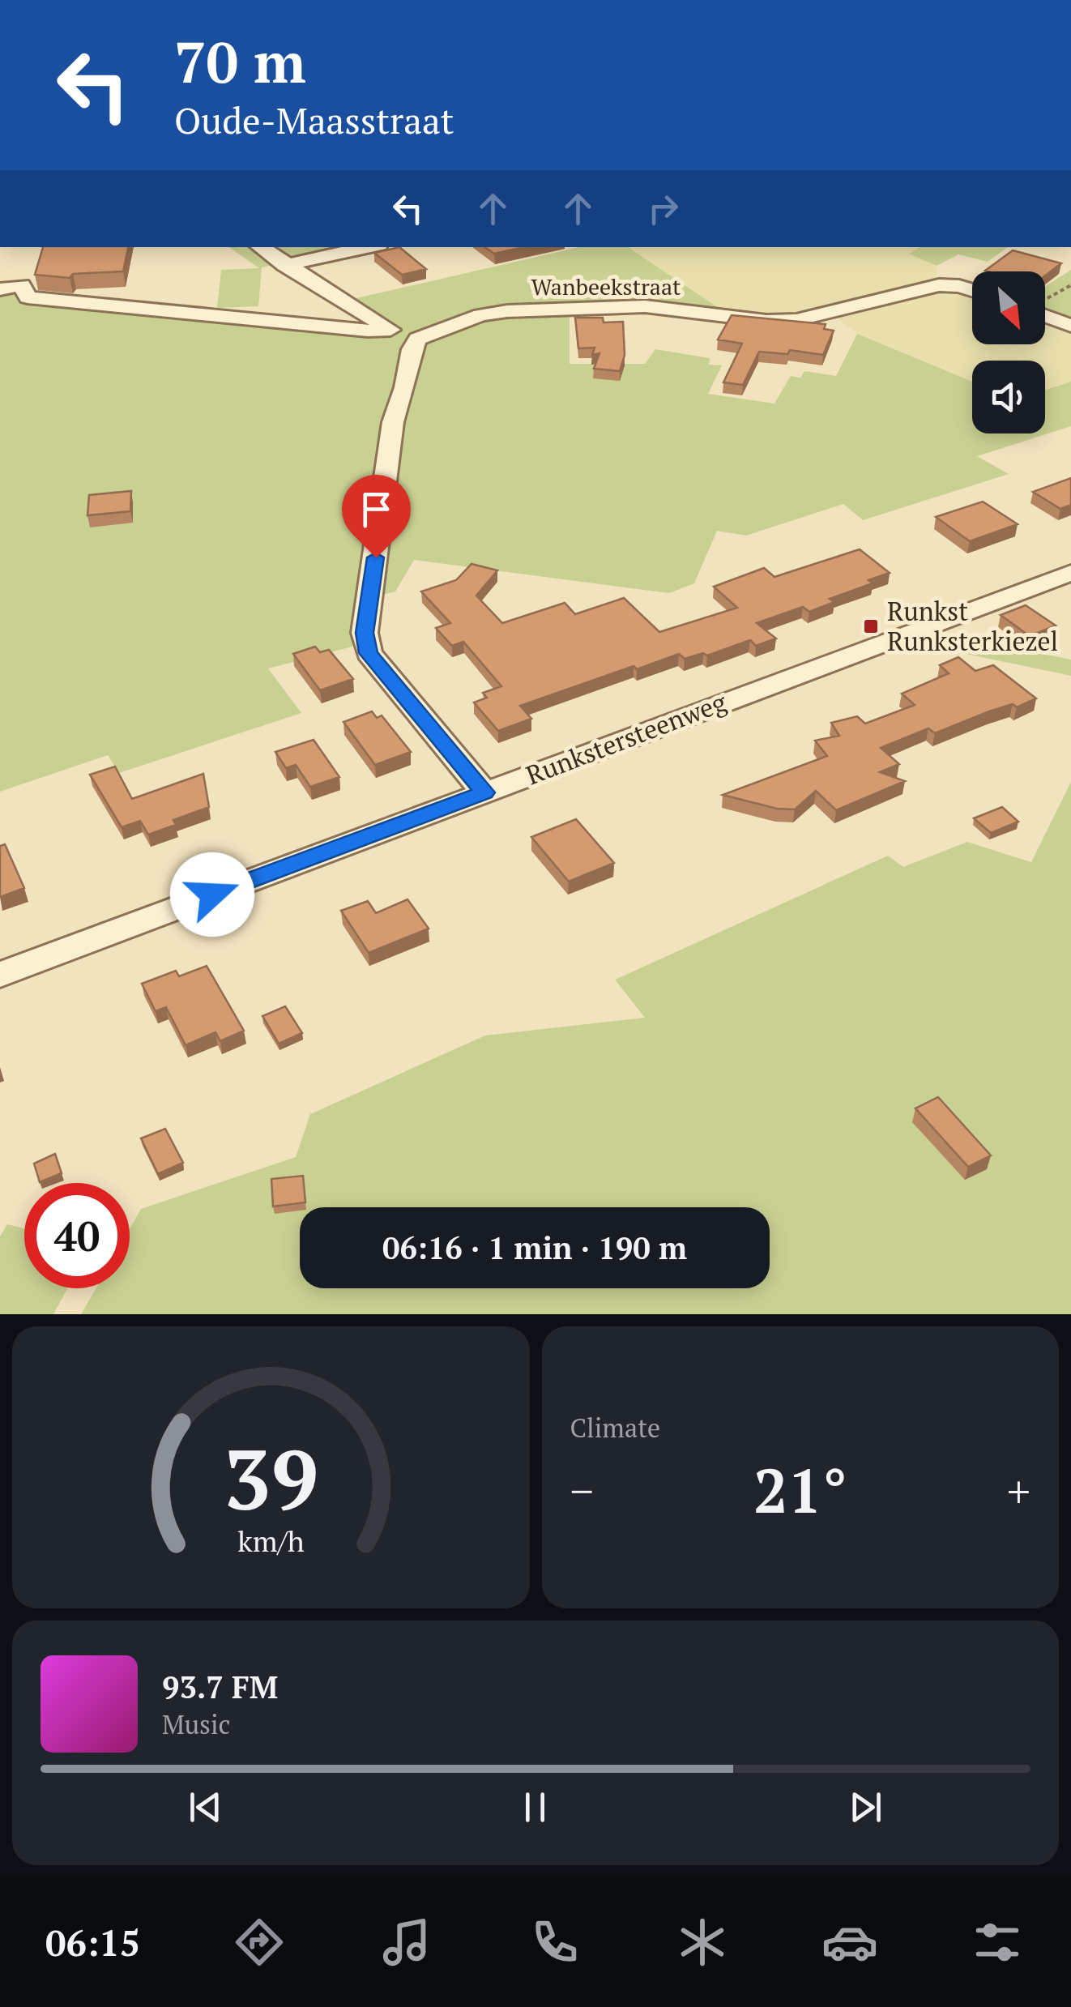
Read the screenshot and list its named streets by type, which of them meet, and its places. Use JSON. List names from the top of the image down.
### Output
{
  "streets": {
    "street": ["Wanbeekstraat", "Runkstersteenweg"]
  },
  "places": {
    "transit": ["Runkst Runksterkiezel"]
  },
  "north": "bottom right",
  "page": {
    "turn": ["70 m", "Oude-Maasstraat"],
    "limit": "40",
    "trip": "06:16 · 1 min · 190 m",
    "tile": "Climate",
    "heat": ["−", "21°", "+"],
    "song": ["93.7 FM", "Music"],
    "tabs": "06:15",
    "gauge": ["39", "km/h"]
  }
}
